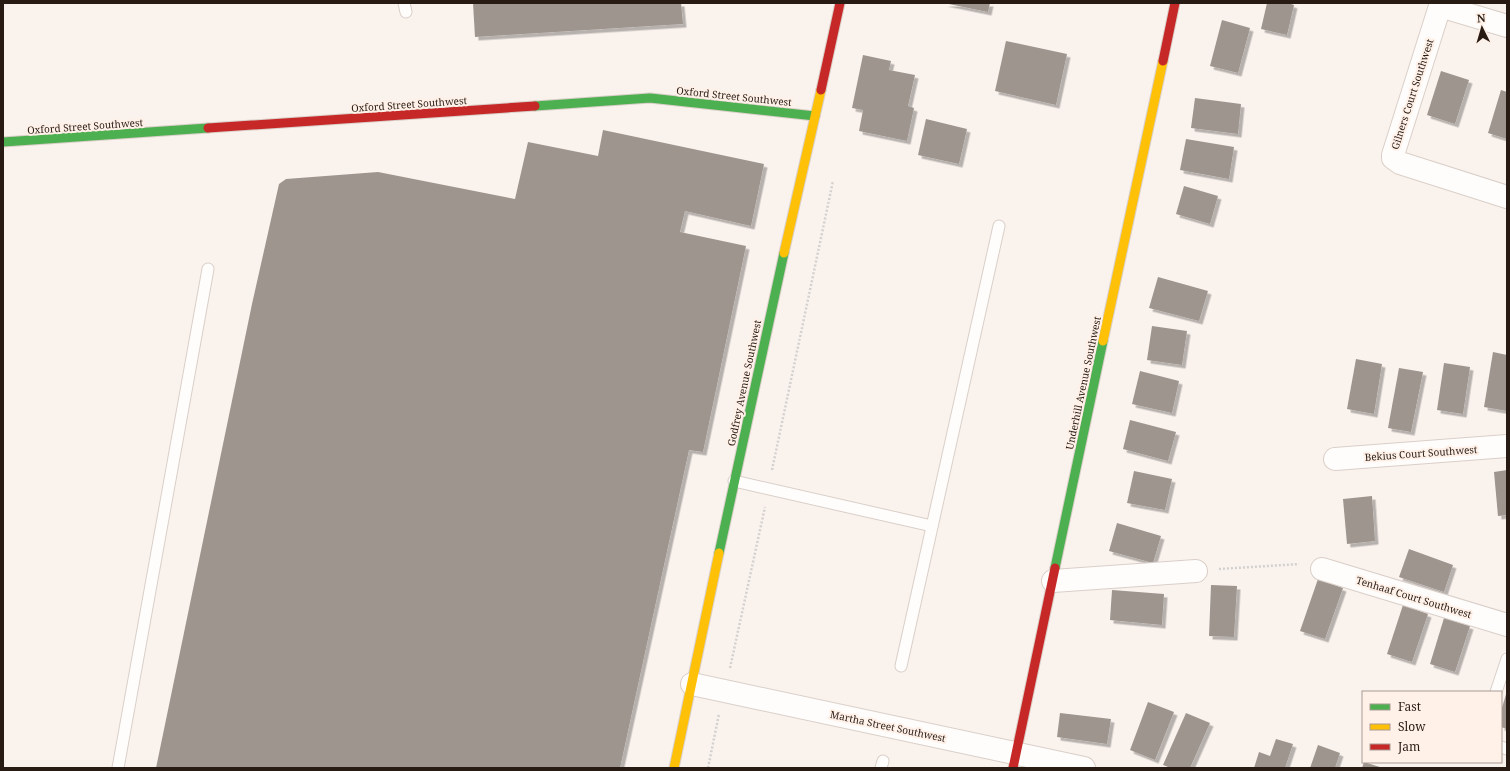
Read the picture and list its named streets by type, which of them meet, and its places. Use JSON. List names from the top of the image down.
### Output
{
  "streets": {
    "street": [
      "Gilners Court Southwest",
      "Oxford Street Southwest",
      "Godfrey Avenue Southwest",
      "Underhill Avenue Southwest",
      "Bekius Court Southwest",
      "Tenhaaf Court Southwest",
      "Martha Street Southwest"
    ]
  },
  "crossings": [
    ["Oxford Street Southwest", "Godfrey Avenue Southwest"],
    ["Godfrey Avenue Southwest", "Martha Street Southwest"],
    ["Underhill Avenue Southwest", "Martha Street Southwest"]
  ],
  "legend": ["Fast", "Slow", "Jam"],
  "north": "top"
}
